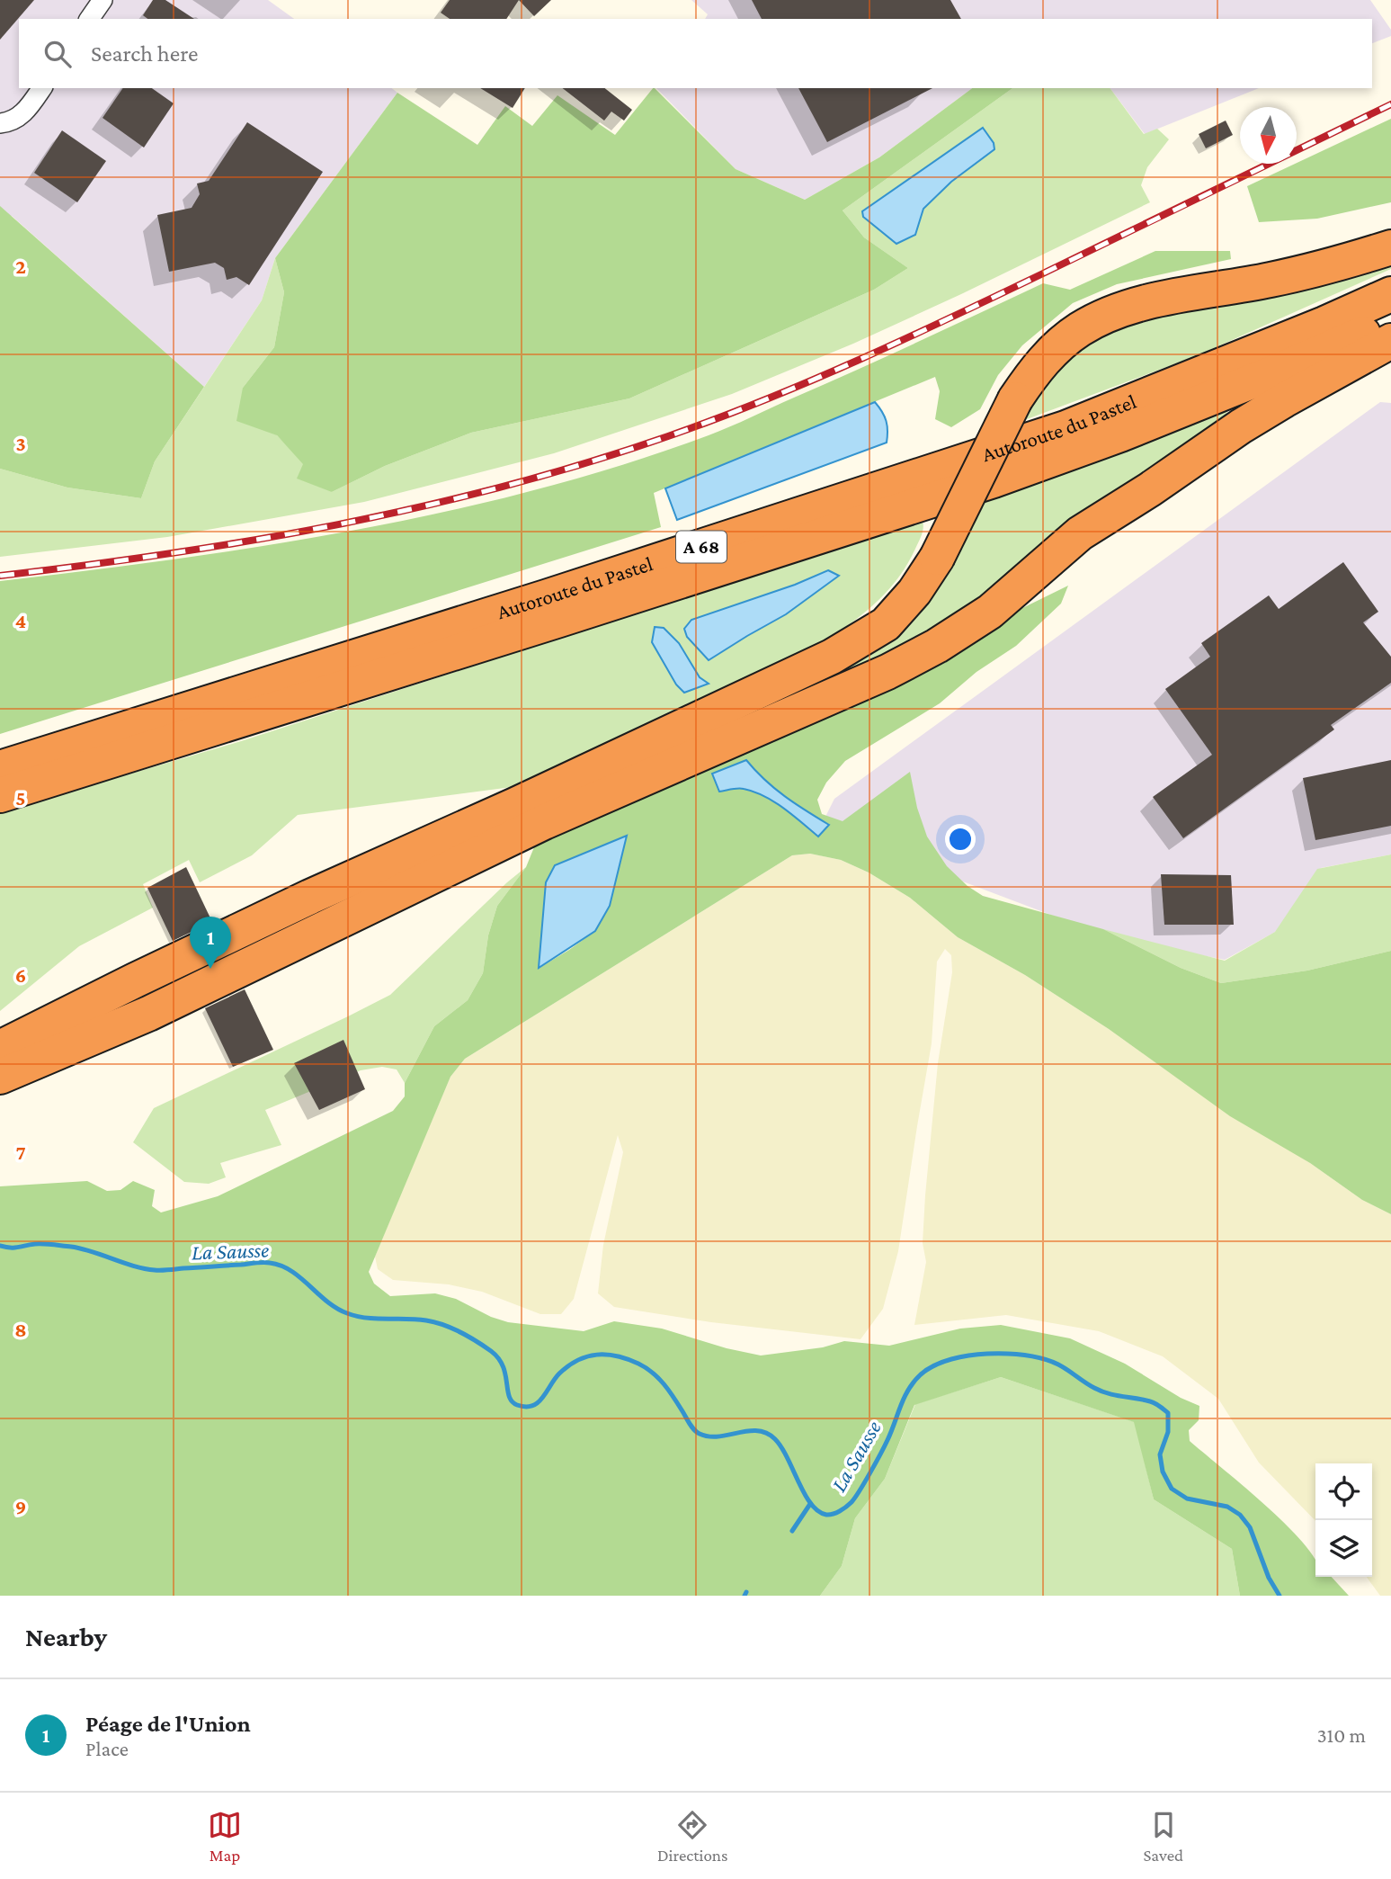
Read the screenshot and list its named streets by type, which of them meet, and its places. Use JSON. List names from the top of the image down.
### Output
{
  "streets": {
    "highway": ["Autoroute du Pastel", "A 68"]
  },
  "water": ["La Sausse"],
  "north": "bottom",
  "page": {
    "search": "Search here",
    "pins": "1",
    "heading": "Nearby",
    "list": [
      {
        "mark": "1",
        "name": "Péage de l'Union",
        "note": "Place",
        "value": "310 m"
      }
    ],
    "nav": ["Map", "Directions", "Saved"]
  },
  "grid": {
    "rows": [
      "2",
      "3",
      "4",
      "5",
      "6",
      "7",
      "8",
      "9"
    ]
  }
}
